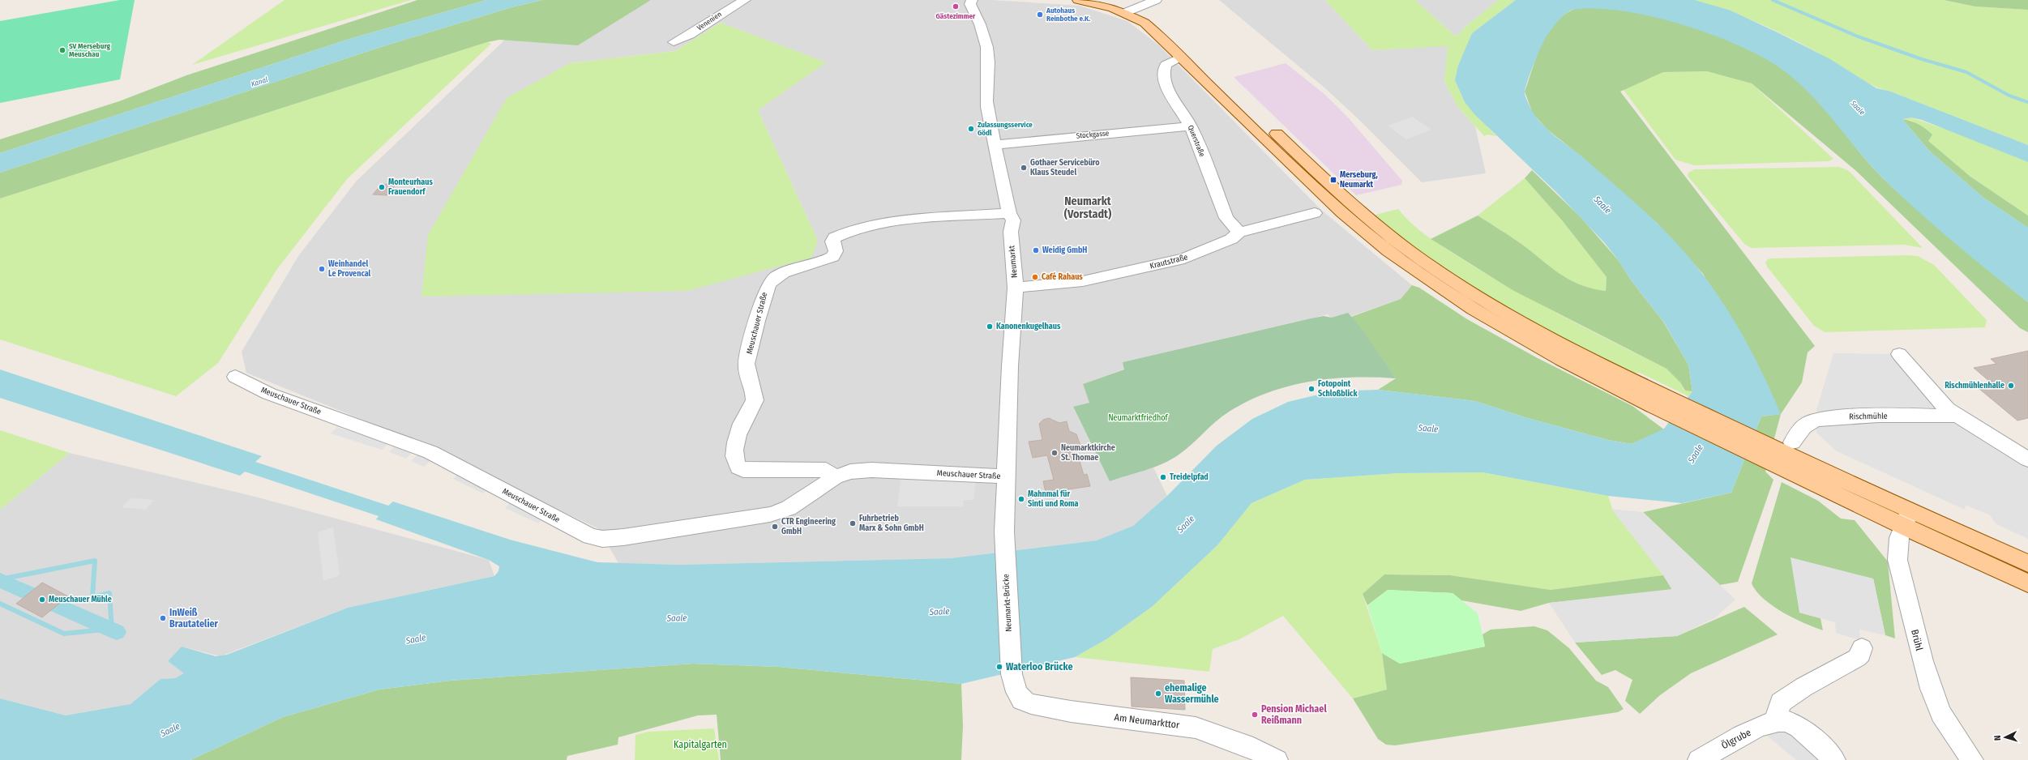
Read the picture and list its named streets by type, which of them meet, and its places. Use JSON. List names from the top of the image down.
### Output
{
  "streets": {
    "street": [
      "Venenien",
      "Stockgasse",
      "Querstraße",
      "Neumarkt",
      "Krautstraße",
      "Meuschauer Straße",
      "Rischmühle",
      "Neumarkt-Brücke",
      "Brühl",
      "Am Neumarkttor",
      "Ölgrube"
    ]
  },
  "crossings": [
    ["Stockgasse", "Querstraße"],
    ["Stockgasse", "Neumarkt"],
    ["Querstraße", "Krautstraße"],
    ["Neumarkt", "Krautstraße"],
    ["Neumarkt", "Meuschauer Straße"],
    ["Neumarkt", "Neumarkt-Brücke"],
    ["Neumarkt-Brücke", "Am Neumarkttor"]
  ],
  "districts": ["Neumarkt (Vorstadt)"],
  "water": ["Kanal", "Saale"],
  "parks": ["Neumarktfriedhof", "Kapitalgarten"],
  "places": {
    "other": [
      "Gästezimmer",
      "Autohaus Reinbothe e.K.",
      "SV Merseburg Meuschau",
      "Zulassungsservice Gödl",
      "Gothaer Servicebüro Klaus Steudel",
      "Monteurhaus Frauendorf",
      "Weidig GmbH",
      "Weinhandel Le Provencal",
      "Café Rahaus",
      "Kanonenkugelhaus",
      "Rischmühlenhalle",
      "Fotopoint Schloßblick",
      "Neumarktkirche St. Thomae",
      "Treidelpfad",
      "Mahnmal für Sinti und Roma",
      "Fuhrbetrieb Marx & Sohn GmbH",
      "CTR Engineering GmbH",
      "Meuschauer Mühle",
      "InWeiß Brautatelier",
      "Waterloo Brücke",
      "ehemalige Wassermühle",
      "Pension Michael Reißmann"
    ],
    "transit": ["Merseburg, Neumarkt"]
  },
  "north": "left"
}
